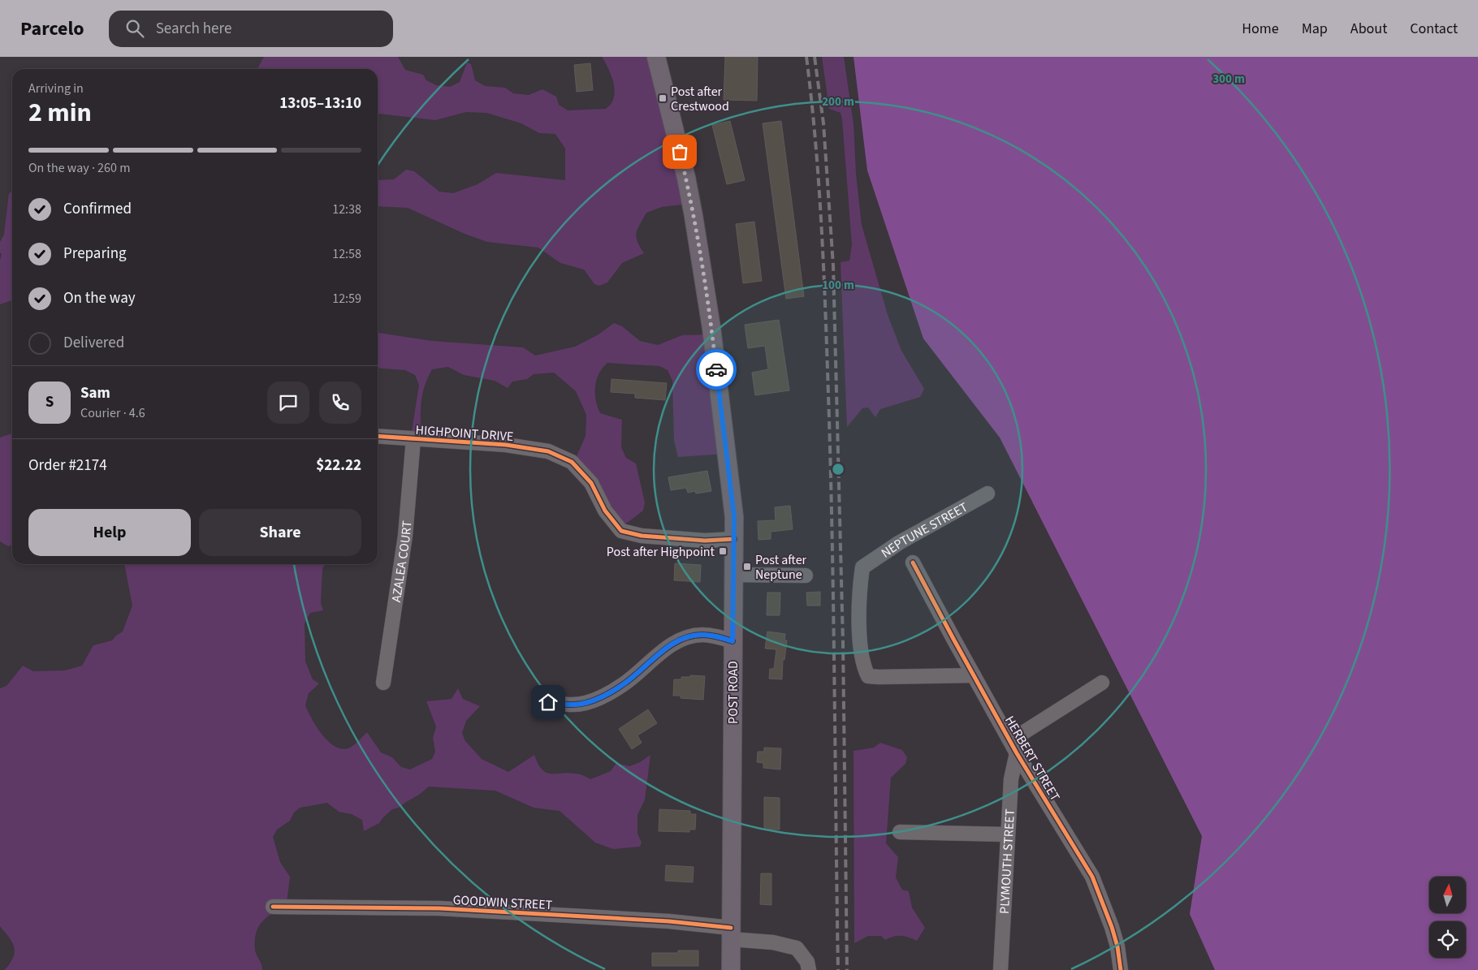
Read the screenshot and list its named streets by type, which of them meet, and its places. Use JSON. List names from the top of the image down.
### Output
{
  "streets": {
    "main road": ["POST ROAD"],
    "street": [
      "HIGHPOINT DRIVE",
      "NEPTUNE STREET",
      "AZALEA COURT",
      "HERBERT STREET",
      "PLYMOUTH STREET",
      "GOODWIN STREET"
    ]
  },
  "crossings": [
    ["HIGHPOINT DRIVE", "AZALEA COURT"],
    ["HIGHPOINT DRIVE", "POST ROAD"],
    ["NEPTUNE STREET", "HERBERT STREET"],
    ["POST ROAD", "GOODWIN STREET"],
    ["HERBERT STREET", "PLYMOUTH STREET"]
  ],
  "places": {
    "transit": ["Post after Crestwood", "Post after Highpoint", "Post after Neptune"]
  },
  "north": "top",
  "page": {
    "header": "Parcelo",
    "search": "Search here",
    "nav": [
      "Home",
      "Map",
      "About",
      "Contact"
    ],
    "heading": ["2 min", "Arriving in", "13:05–13:10"],
    "panel": [
      "Sam",
      "Courier · 4.6",
      "Order #2174",
      "$22.22"
    ],
    "bar": "On the way · 260 m",
    "list": [
      ["Confirmed", "12:38"],
      ["Preparing", "12:58"],
      ["On the way", "12:59"],
      "Delivered"
    ],
    "round": "S",
    "buttons": ["Help", "Share"]
  },
  "rings": ["300 m", "200 m", "100 m"]
}
